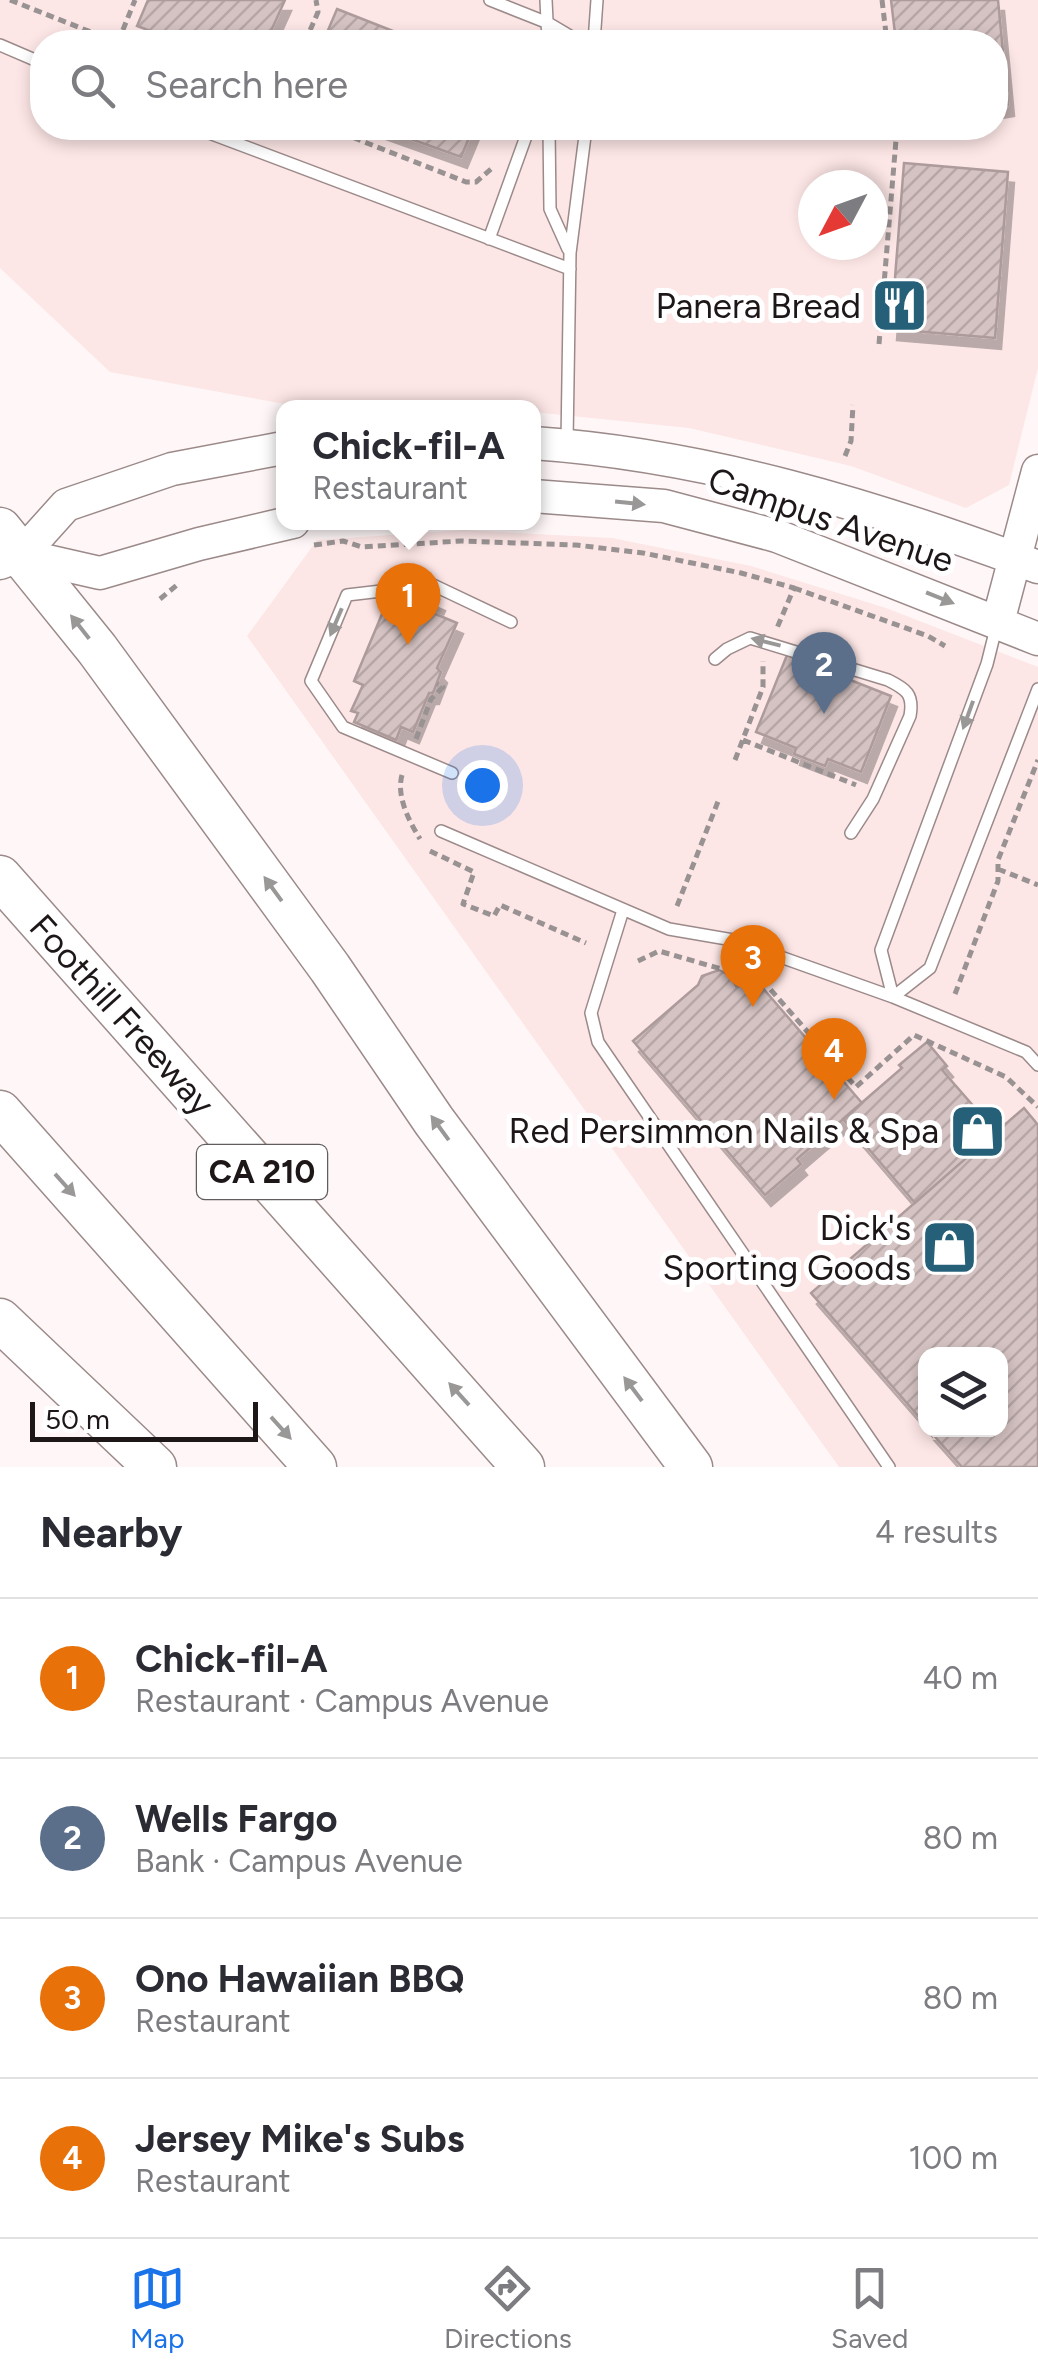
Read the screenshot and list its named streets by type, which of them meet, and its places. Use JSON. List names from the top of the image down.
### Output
{
  "streets": {
    "highway": ["Foothill Freeway", "CA 210"],
    "main road": ["Campus Avenue"]
  },
  "places": {
    "restaurant": ["Panera Bread"],
    "shop": ["Red Persimmon Nails & Spa", "Dick's Sporting Goods"]
  },
  "scale_bar": "50 m",
  "north": "bottom left",
  "page": {
    "search": "Search here",
    "popup": ["Chick-fil-A", "Restaurant"],
    "pins": [
      "1",
      "2",
      "3",
      "4"
    ],
    "scale": "50 m",
    "heading": ["Nearby", "4 results"],
    "list": [
      {
        "mark": "1",
        "name": "Chick-fil-A",
        "note": "Restaurant · Campus Avenue",
        "value": "40 m"
      },
      {
        "mark": "2",
        "name": "Wells Fargo",
        "note": "Bank · Campus Avenue",
        "value": "80 m"
      },
      {
        "mark": "3",
        "name": "Ono Hawaiian BBQ",
        "note": "Restaurant",
        "value": "80 m"
      },
      {
        "mark": "4",
        "name": "Jersey Mike's Subs",
        "note": "Restaurant",
        "value": "100 m"
      }
    ],
    "nav": ["Map", "Directions", "Saved"]
  }
}
